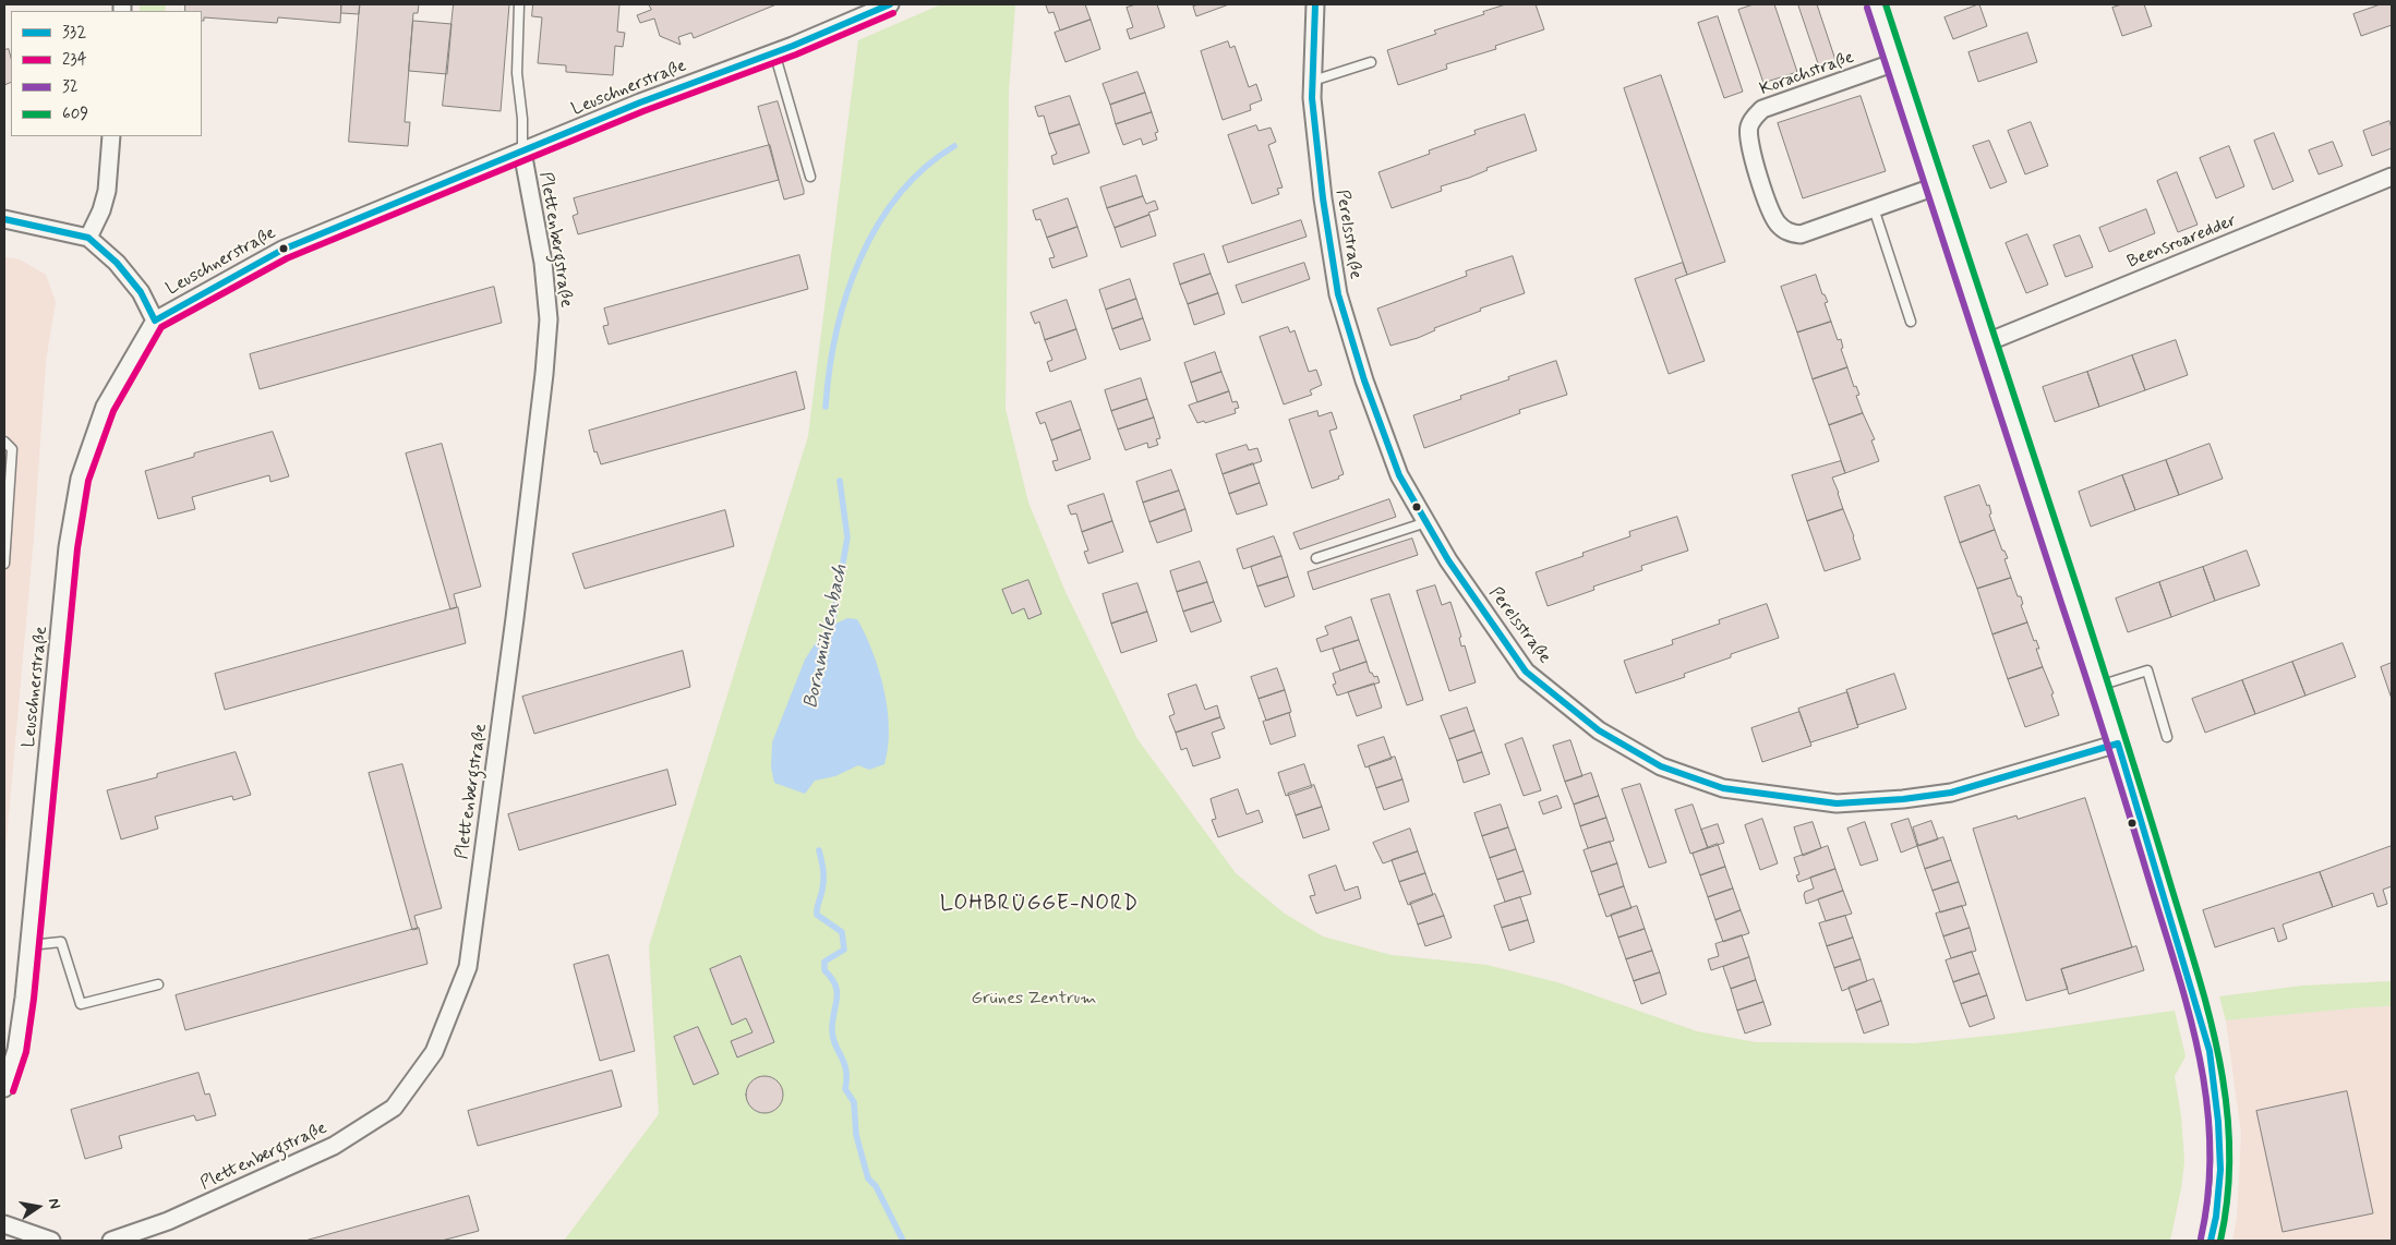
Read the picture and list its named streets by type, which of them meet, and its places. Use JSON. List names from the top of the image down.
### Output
{
  "streets": {
    "street": [
      "Korachstraße",
      "Leuschnerstraße",
      "Perelsstraße",
      "Plettenbergstraße",
      "Beensroaredder"
    ]
  },
  "crossings": [
    ["Leuschnerstraße", "Plettenbergstraße"]
  ],
  "districts": ["LOHBRÜGGE-NORD"],
  "water": ["Bornmühlenbach"],
  "parks": ["Grünes Zentrum"],
  "lines": [
    "transit line 332",
    "transit line 609",
    "transit line 32",
    "transit line 234"
  ],
  "legend": [
    "332",
    "234",
    "32",
    "609"
  ],
  "north": "right"
}
